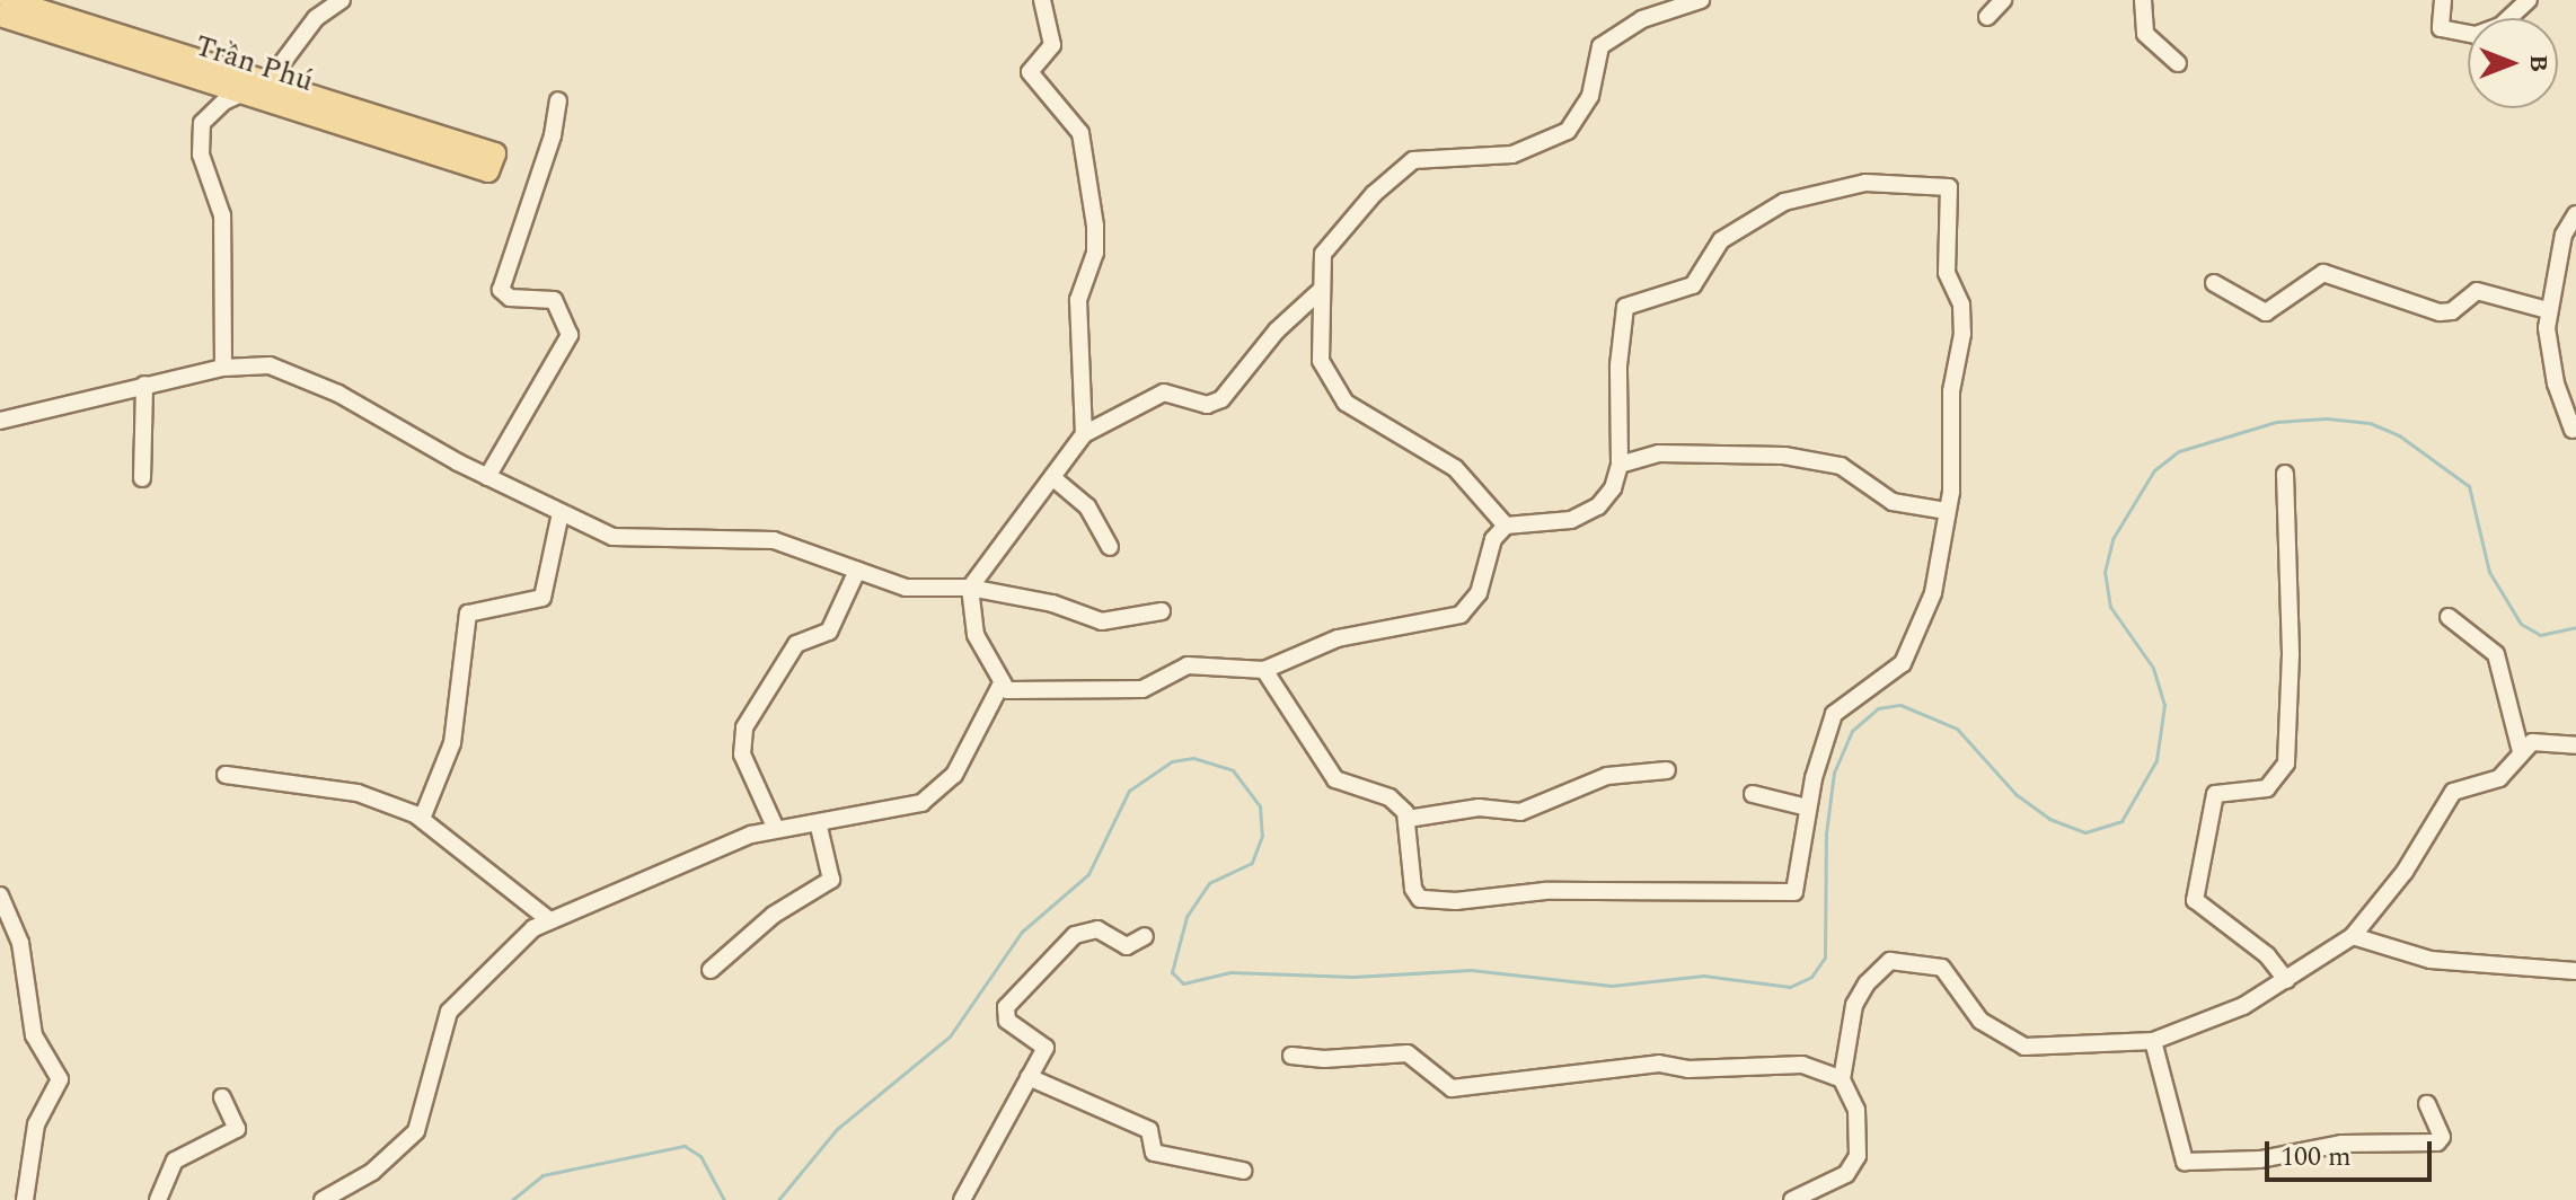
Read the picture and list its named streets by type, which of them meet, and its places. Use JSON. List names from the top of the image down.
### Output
{
  "streets": {
    "main road": ["Trần Phú"]
  },
  "scale_bar": "100 m",
  "north": "right"
}
